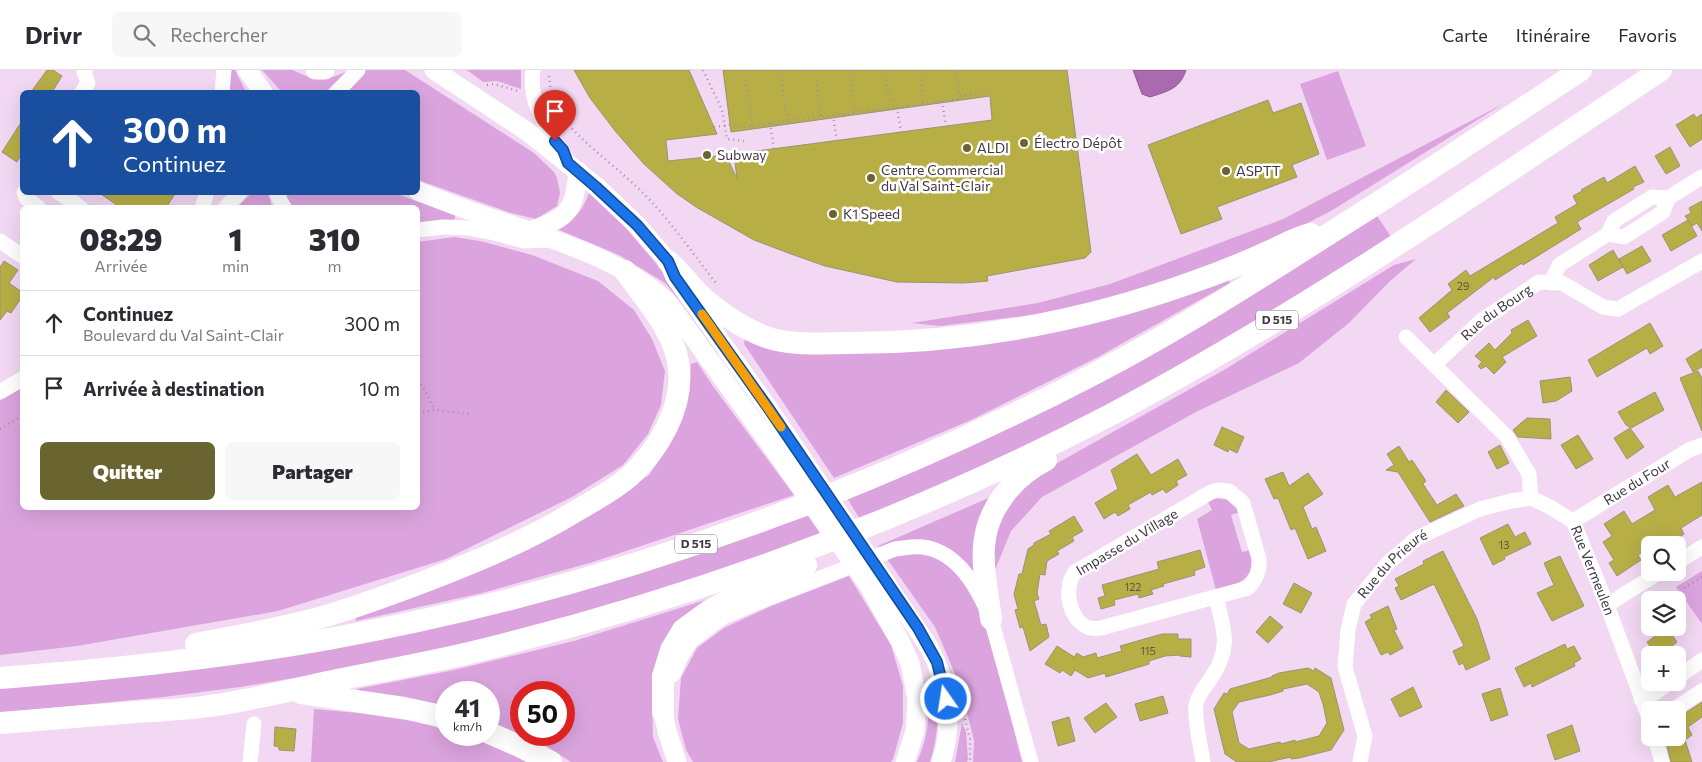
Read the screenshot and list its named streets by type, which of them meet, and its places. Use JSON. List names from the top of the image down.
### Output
{
  "streets": {
    "highway": ["D 515"],
    "street": [
      "Rue du Bourg",
      "Rue du Four",
      "Impasse du Village",
      "Rue du Prieuré",
      "Rue Vermeulen"
    ]
  },
  "crossings": [
    ["Rue du Four", "Rue Vermeulen"],
    ["Rue du Prieuré", "Rue Vermeulen"]
  ],
  "places": [
    "Électro Dépôt",
    "ALDI",
    "Subway",
    "ASPTT",
    "Centre Commercial du Val Saint-Clair",
    "K1 Speed"
  ],
  "house_numbers": [
    "29",
    "13",
    "122",
    "115"
  ],
  "page": {
    "header": "Drivr",
    "search": "Rechercher",
    "nav": ["Carte", "Itinéraire", "Favoris"],
    "turn": ["300 m", "Continuez"],
    "eta": [
      "08:29",
      "Arrivée",
      "1",
      "min",
      "310",
      "m"
    ],
    "list": [
      {
        "name": "Continuez",
        "note": "Boulevard du Val Saint-Clair",
        "value": "300 m"
      },
      {
        "name": "Arrivée à destination",
        "value": "10 m"
      }
    ],
    "buttons": ["Quitter", "Partager"],
    "map_buttons": ["+", "−"],
    "speed": "41 km/h",
    "limit": "50"
  }
}
